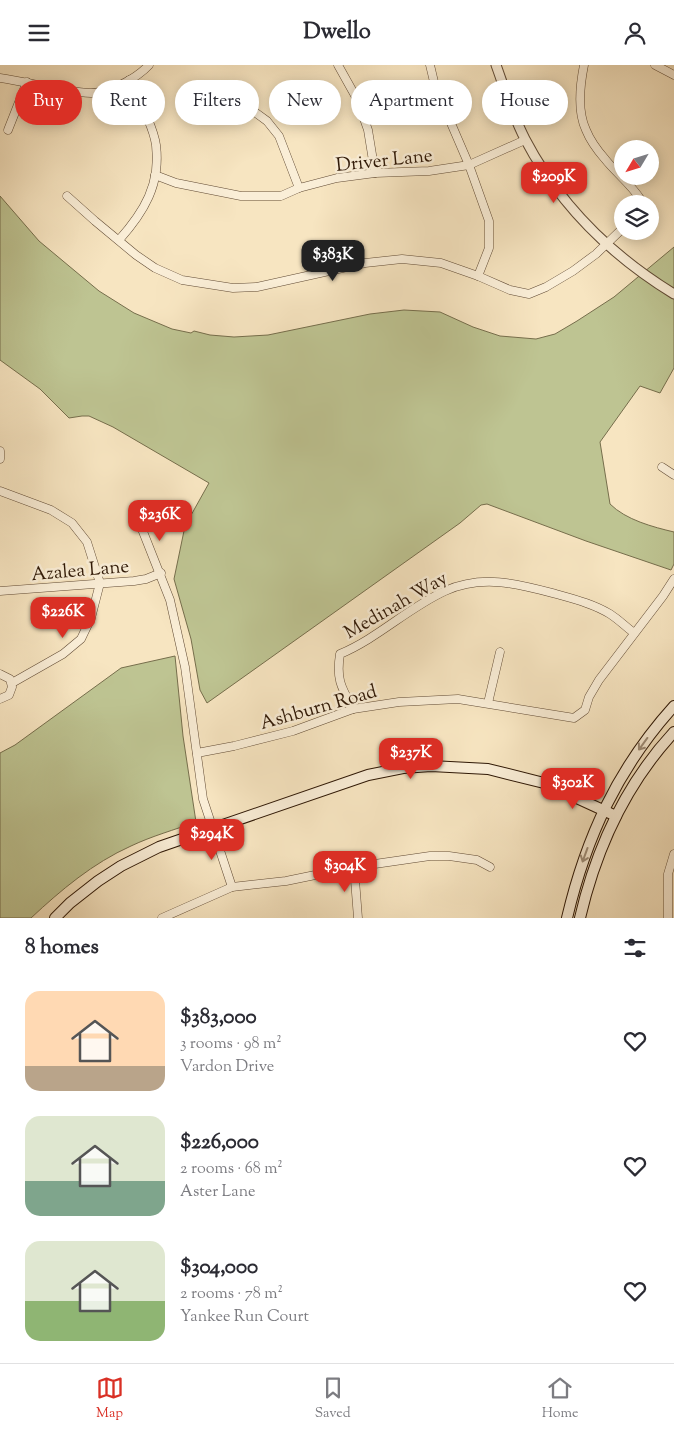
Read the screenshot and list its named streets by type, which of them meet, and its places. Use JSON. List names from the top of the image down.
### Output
{
  "streets": {
    "street": [
      "Driver Lane",
      "Azalea Lane",
      "Medinah Way",
      "Ashburn Road"
    ]
  },
  "crossings": [
    ["Medinah Way", "Ashburn Road"]
  ],
  "north": "bottom left",
  "page": {
    "header": "Dwello",
    "chip": [
      "Buy",
      "Rent",
      "Filters",
      "New",
      "Apartment",
      "House"
    ],
    "price": [
      "$209K",
      "$383K",
      "$236K",
      "$226K",
      "$237K",
      "$302K",
      "$294K",
      "$304K"
    ],
    "heading": "8 homes",
    "list": [
      {
        "name": "$383,000",
        "note": "3 rooms · 98 m² · Vardon Drive"
      },
      {
        "name": "$226,000",
        "note": "2 rooms · 68 m² · Aster Lane"
      },
      {
        "name": "$304,000",
        "note": "2 rooms · 78 m² · Yankee Run Court"
      }
    ],
    "tabs": ["Map", "Saved", "Home"]
  }
}
